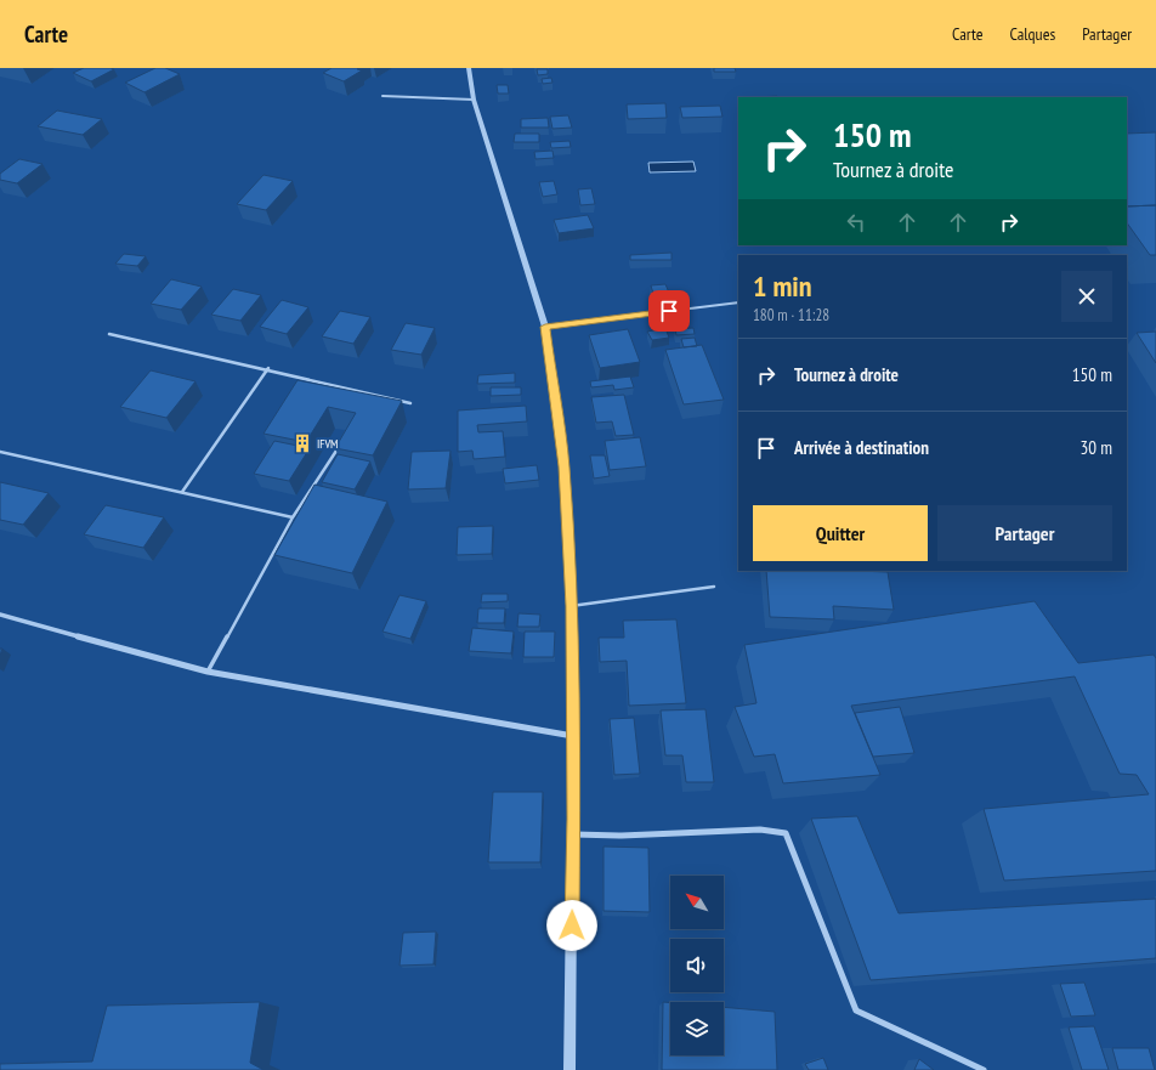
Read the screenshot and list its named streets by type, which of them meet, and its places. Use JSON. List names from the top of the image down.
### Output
{
  "places": {
    "building": ["IFVM"]
  },
  "north": "top left",
  "page": {
    "header": "Carte",
    "nav": ["Carte", "Calques", "Partager"],
    "turn": ["150 m", "Tournez à droite"],
    "heading": ["1 min", "180 m · 11:28"],
    "list": [
      {
        "name": "Tournez à droite",
        "value": "150 m"
      },
      {
        "name": "Arrivée à destination",
        "value": "30 m"
      }
    ],
    "buttons": ["Quitter", "Partager"]
  }
}
